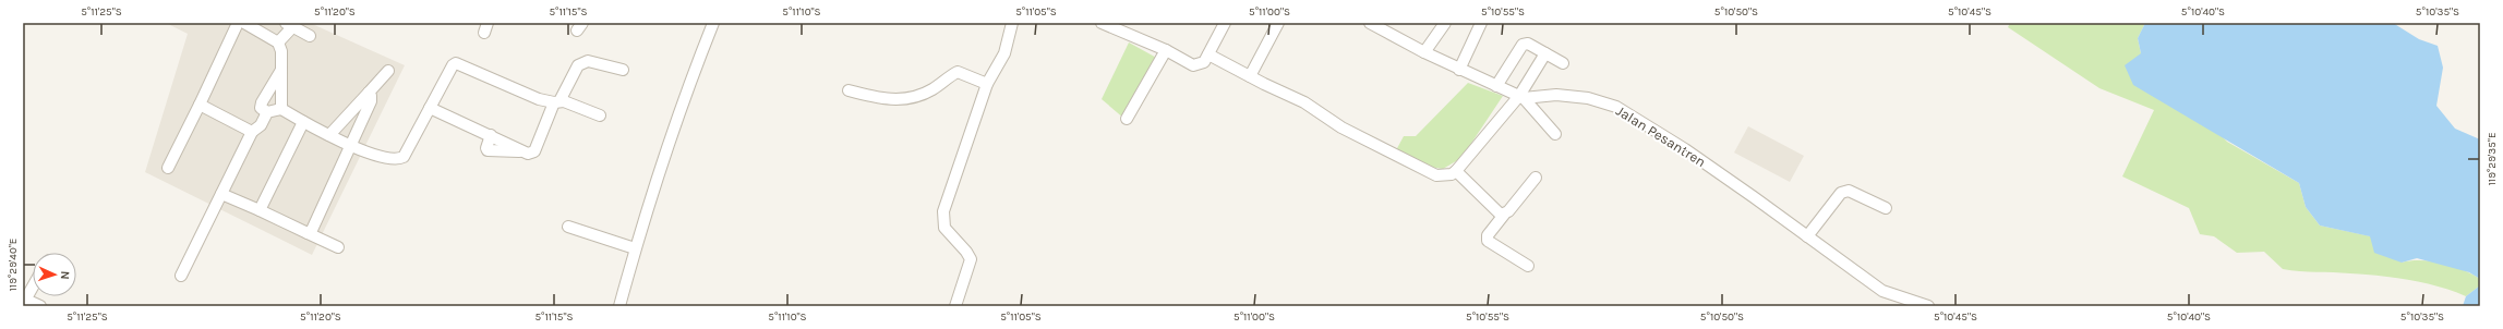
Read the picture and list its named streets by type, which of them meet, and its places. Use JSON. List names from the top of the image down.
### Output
{
  "streets": {
    "street": ["Jalan Pesantren"]
  },
  "north": "right",
  "coordinates": [
    "5°11'25\"S",
    "5°11'20\"S",
    "5°11'15\"S",
    "5°11'10\"S",
    "5°11'05\"S",
    "5°11'00\"S",
    "5°10'55\"S",
    "5°10'50\"S",
    "5°10'45\"S",
    "5°10'40\"S",
    "5°10'35\"S",
    "119°29'35\"E",
    "119°29'40\"E"
  ]
}
